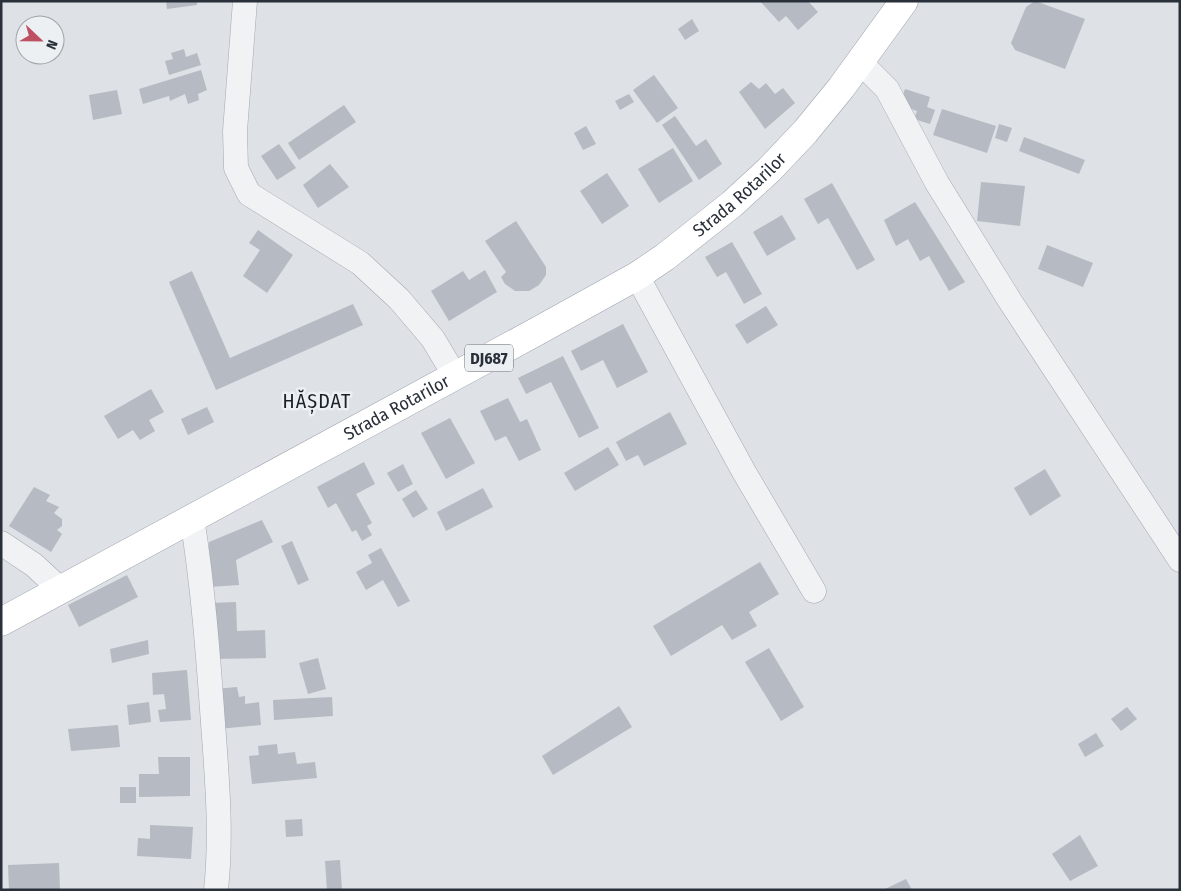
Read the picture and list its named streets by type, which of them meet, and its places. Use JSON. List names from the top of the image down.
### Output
{
  "streets": {
    "main road": ["Strada Rotarilor", "DJ687"]
  },
  "districts": ["HĂȘDAT"],
  "north": "right"
}
